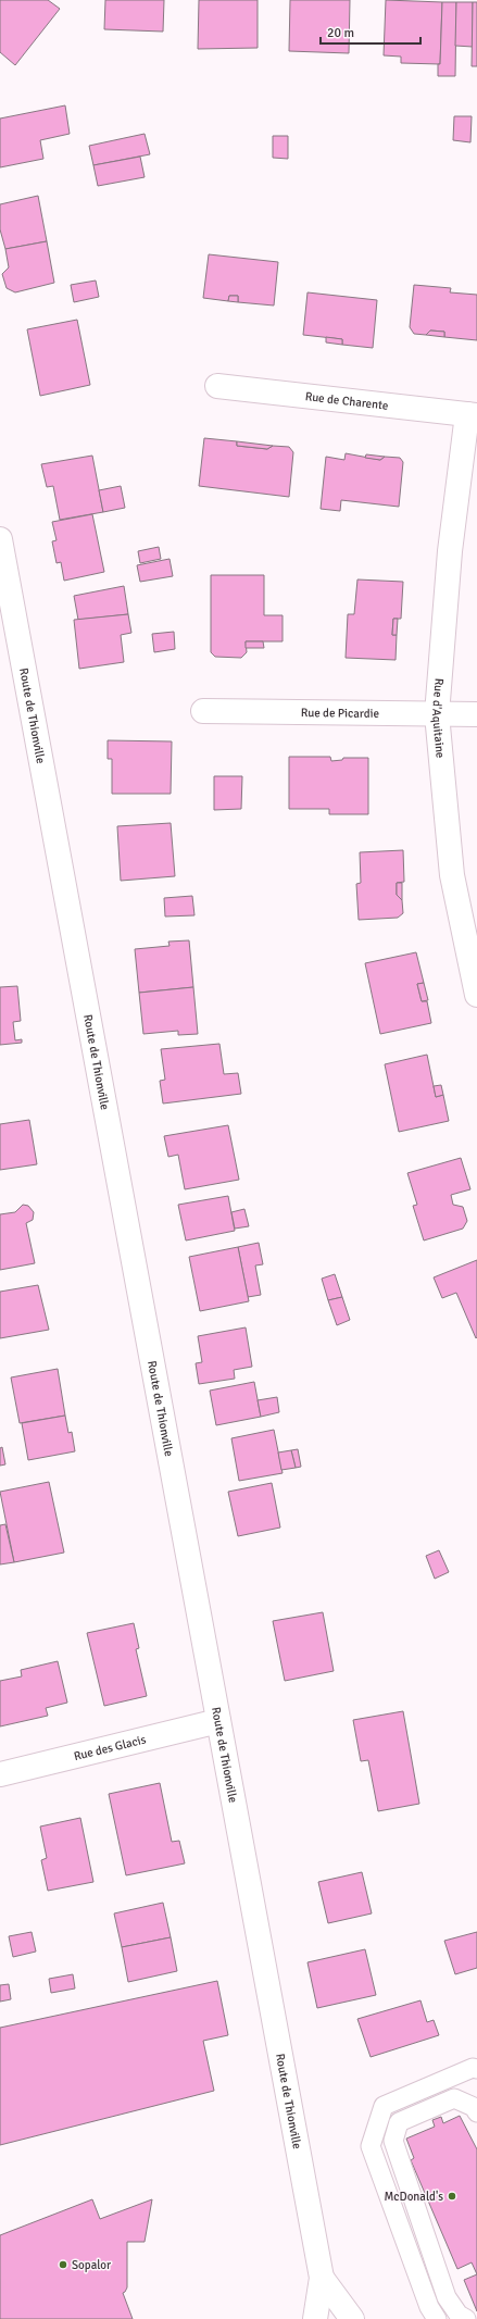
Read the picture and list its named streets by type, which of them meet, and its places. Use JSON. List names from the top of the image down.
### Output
{
  "streets": {
    "street": [
      "Rue de Charente",
      "Rue de Picardie",
      "Route de Thionville",
      "Rue d'Aquitaine",
      "Rue des Glacis"
    ]
  },
  "crossings": [
    ["Rue de Charente", "Rue d'Aquitaine"],
    ["Rue de Picardie", "Rue d'Aquitaine"],
    ["Route de Thionville", "Rue des Glacis"]
  ],
  "places": ["McDonald's", "Sopalor"],
  "scale_bar": "20 m"
}
